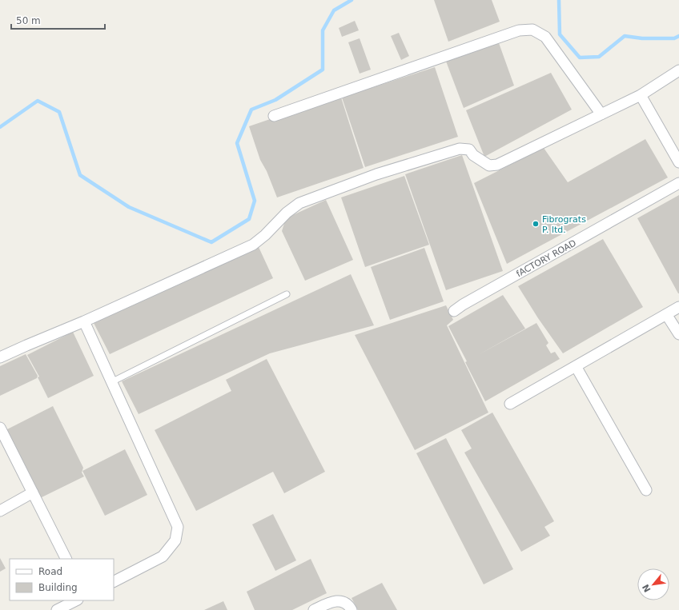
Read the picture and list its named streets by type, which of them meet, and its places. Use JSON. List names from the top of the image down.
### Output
{
  "streets": {
    "street": ["fACTORY ROAD"]
  },
  "places": ["Fibrograts P. ltd."],
  "legend": ["Road", "Building"],
  "scale_bar": "50 m",
  "north": "bottom left"
}
